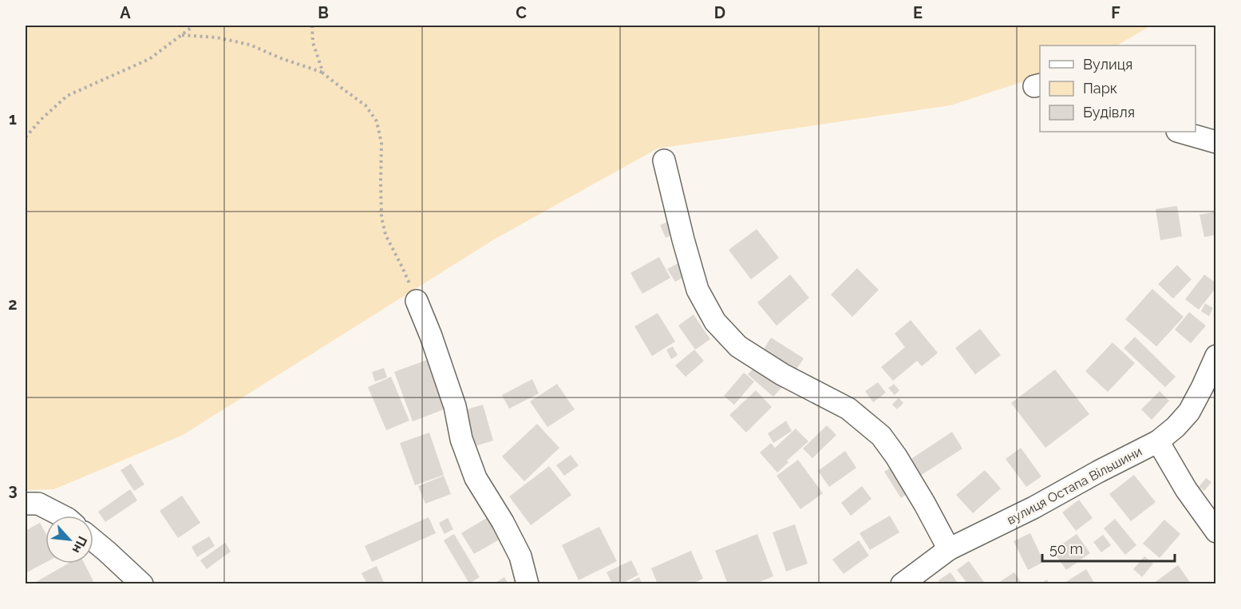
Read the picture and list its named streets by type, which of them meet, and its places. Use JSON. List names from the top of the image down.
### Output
{
  "streets": {
    "street": ["вулиця Остапа Вільшини"]
  },
  "legend": ["Вулиця", "Парк", "Будівля"],
  "scale_bar": "50 m",
  "north": "bottom right",
  "grid": {
    "columns": [
      "A",
      "B",
      "C",
      "D",
      "E",
      "F"
    ],
    "rows": ["1", "2", "3"]
  }
}
